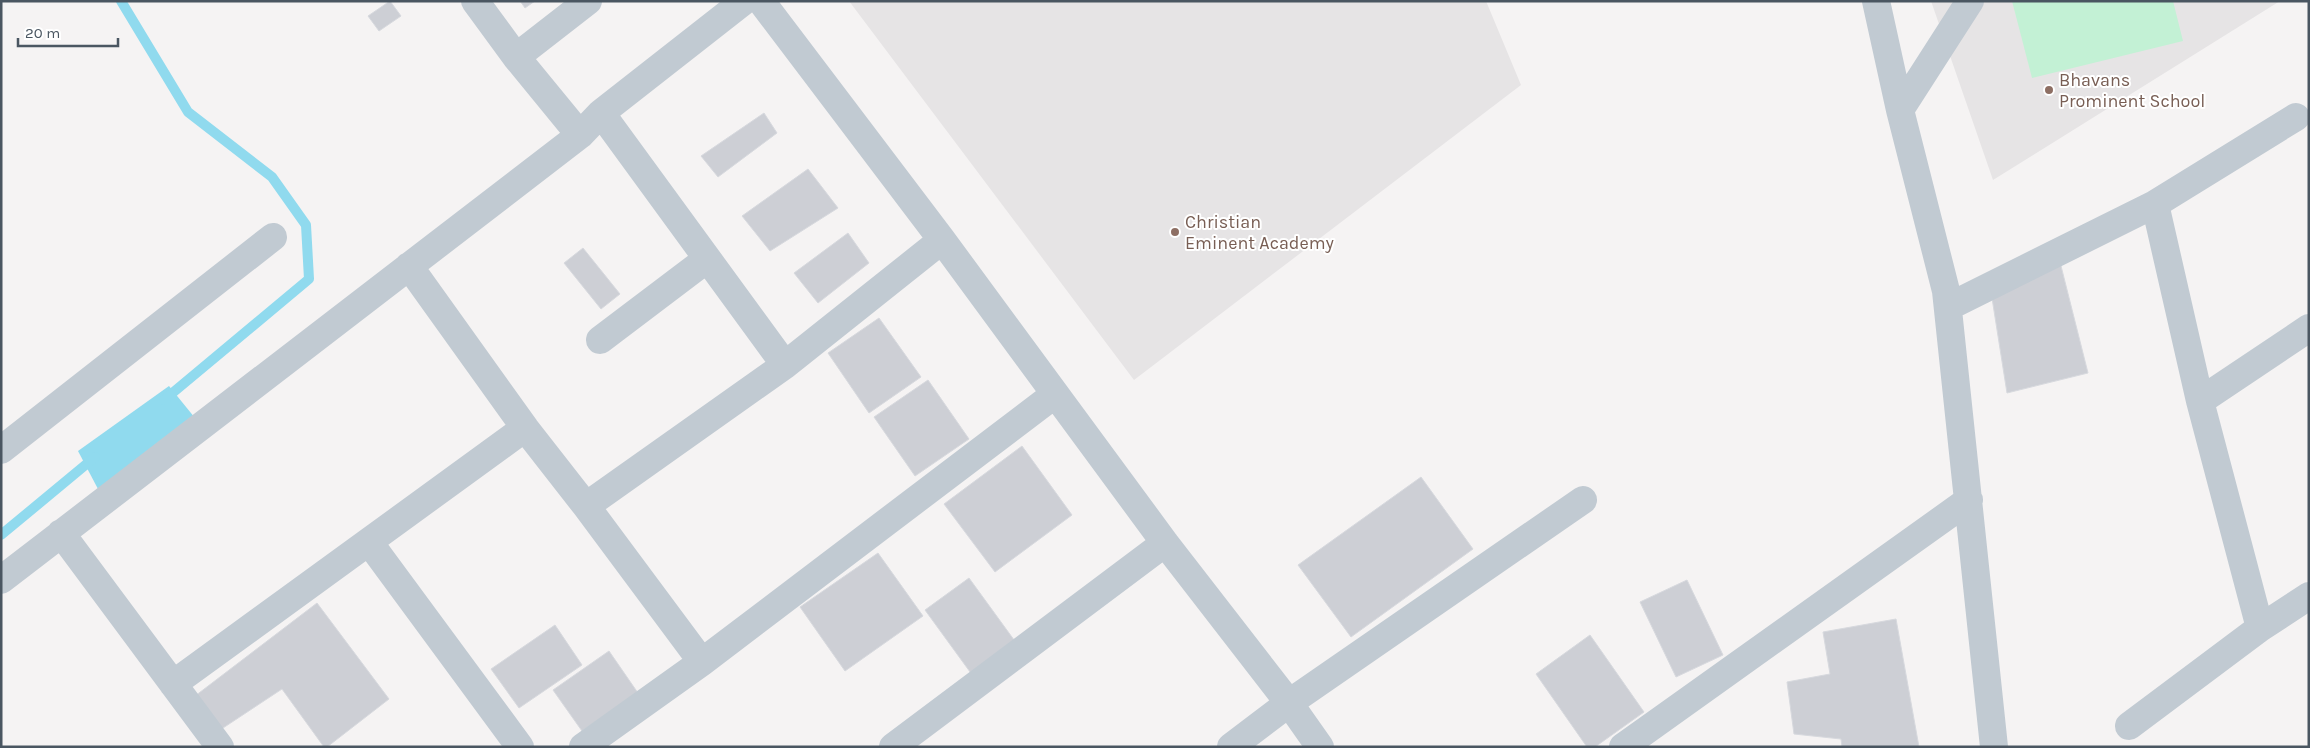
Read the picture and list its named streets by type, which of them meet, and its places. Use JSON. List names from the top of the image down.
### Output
{
  "places": ["Bhavans Prominent School", "Christian Eminent Academy"],
  "scale_bar": "20 m"
}
